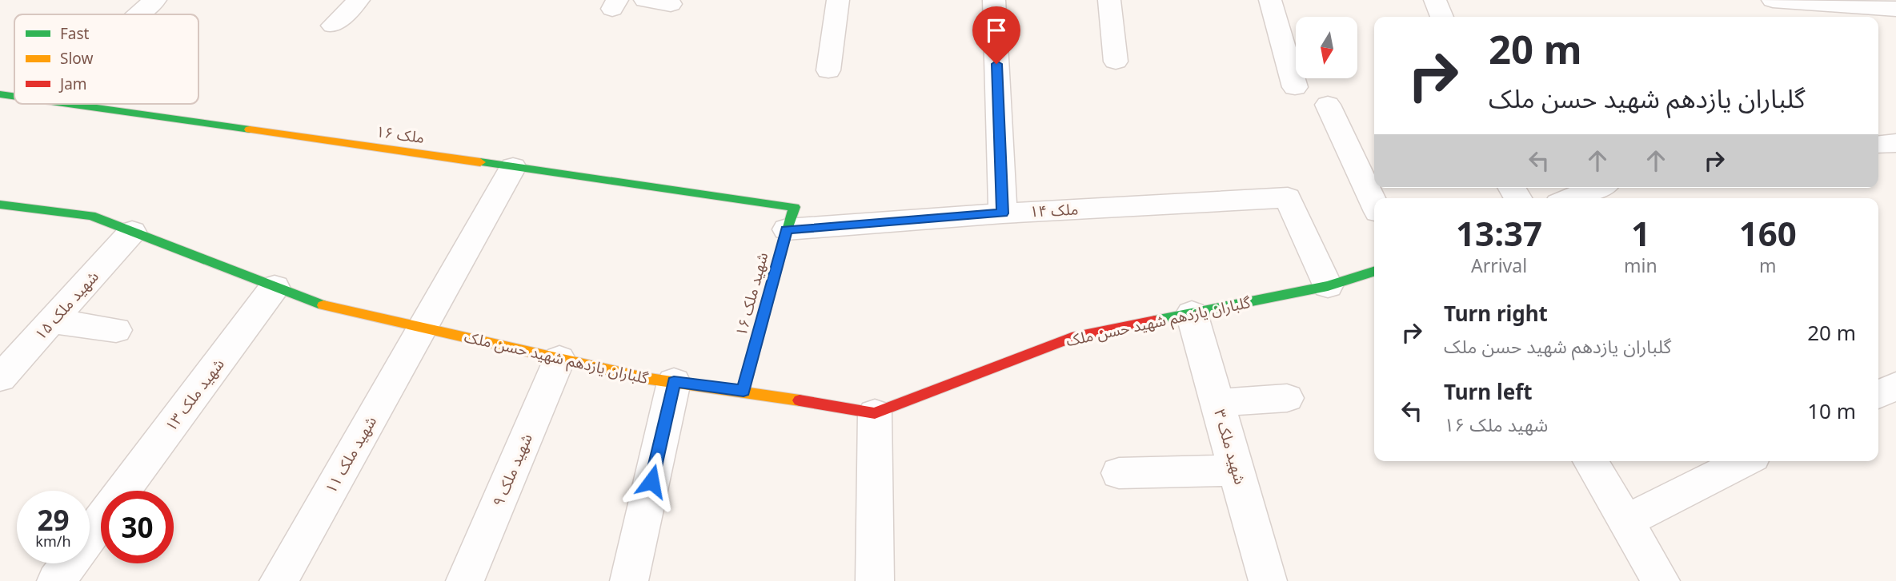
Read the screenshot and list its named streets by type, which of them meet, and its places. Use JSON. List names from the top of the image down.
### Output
{
  "streets": {
    "street": [
      "ملک ۱۶",
      "ملک ۱۴",
      "شهید ملک ۱۶",
      "شهید ملک ۱۵",
      "گلباران یازدهم شهید حسن ملک",
      "شهید ملک ۱۳",
      "۳ شهید ملک",
      "شهید ملک ۱۱",
      "شهید ملک ۹"
    ]
  },
  "crossings": [
    ["ملک ۱۶", "ملک ۱۴"],
    ["ملک ۱۶", "شهید ملک ۱۶"],
    ["ملک ۱۶", "شهید ملک ۱۱"],
    ["ملک ۱۴", "شهید ملک ۱۶"],
    ["ملک ۱۴", "گلباران یازدهم شهید حسن ملک"],
    ["شهید ملک ۱۶", "گلباران یازدهم شهید حسن ملک"],
    ["شهید ملک ۱۵", "گلباران یازدهم شهید حسن ملک"],
    ["گلباران یازدهم شهید حسن ملک", "شهید ملک ۱۳"],
    ["گلباران یازدهم شهید حسن ملک", "۳ شهید ملک"],
    ["گلباران یازدهم شهید حسن ملک", "شهید ملک ۱۱"],
    ["گلباران یازدهم شهید حسن ملک", "شهید ملک ۹"]
  ],
  "legend": ["Fast", "Slow", "Jam"],
  "north": "bottom",
  "page": {
    "turn": ["20 m", "گلباران یازدهم شهید حسن ملک"],
    "eta": [
      "13:37",
      "Arrival",
      "1",
      "min",
      "160",
      "m"
    ],
    "list": [
      {
        "name": "Turn right",
        "note": "گلباران یازدهم شهید حسن ملک",
        "value": "20 m"
      },
      {
        "name": "Turn left",
        "note": "شهید ملک ۱۶",
        "value": "10 m"
      }
    ],
    "speed": "29 km/h",
    "limit": "30"
  }
}
